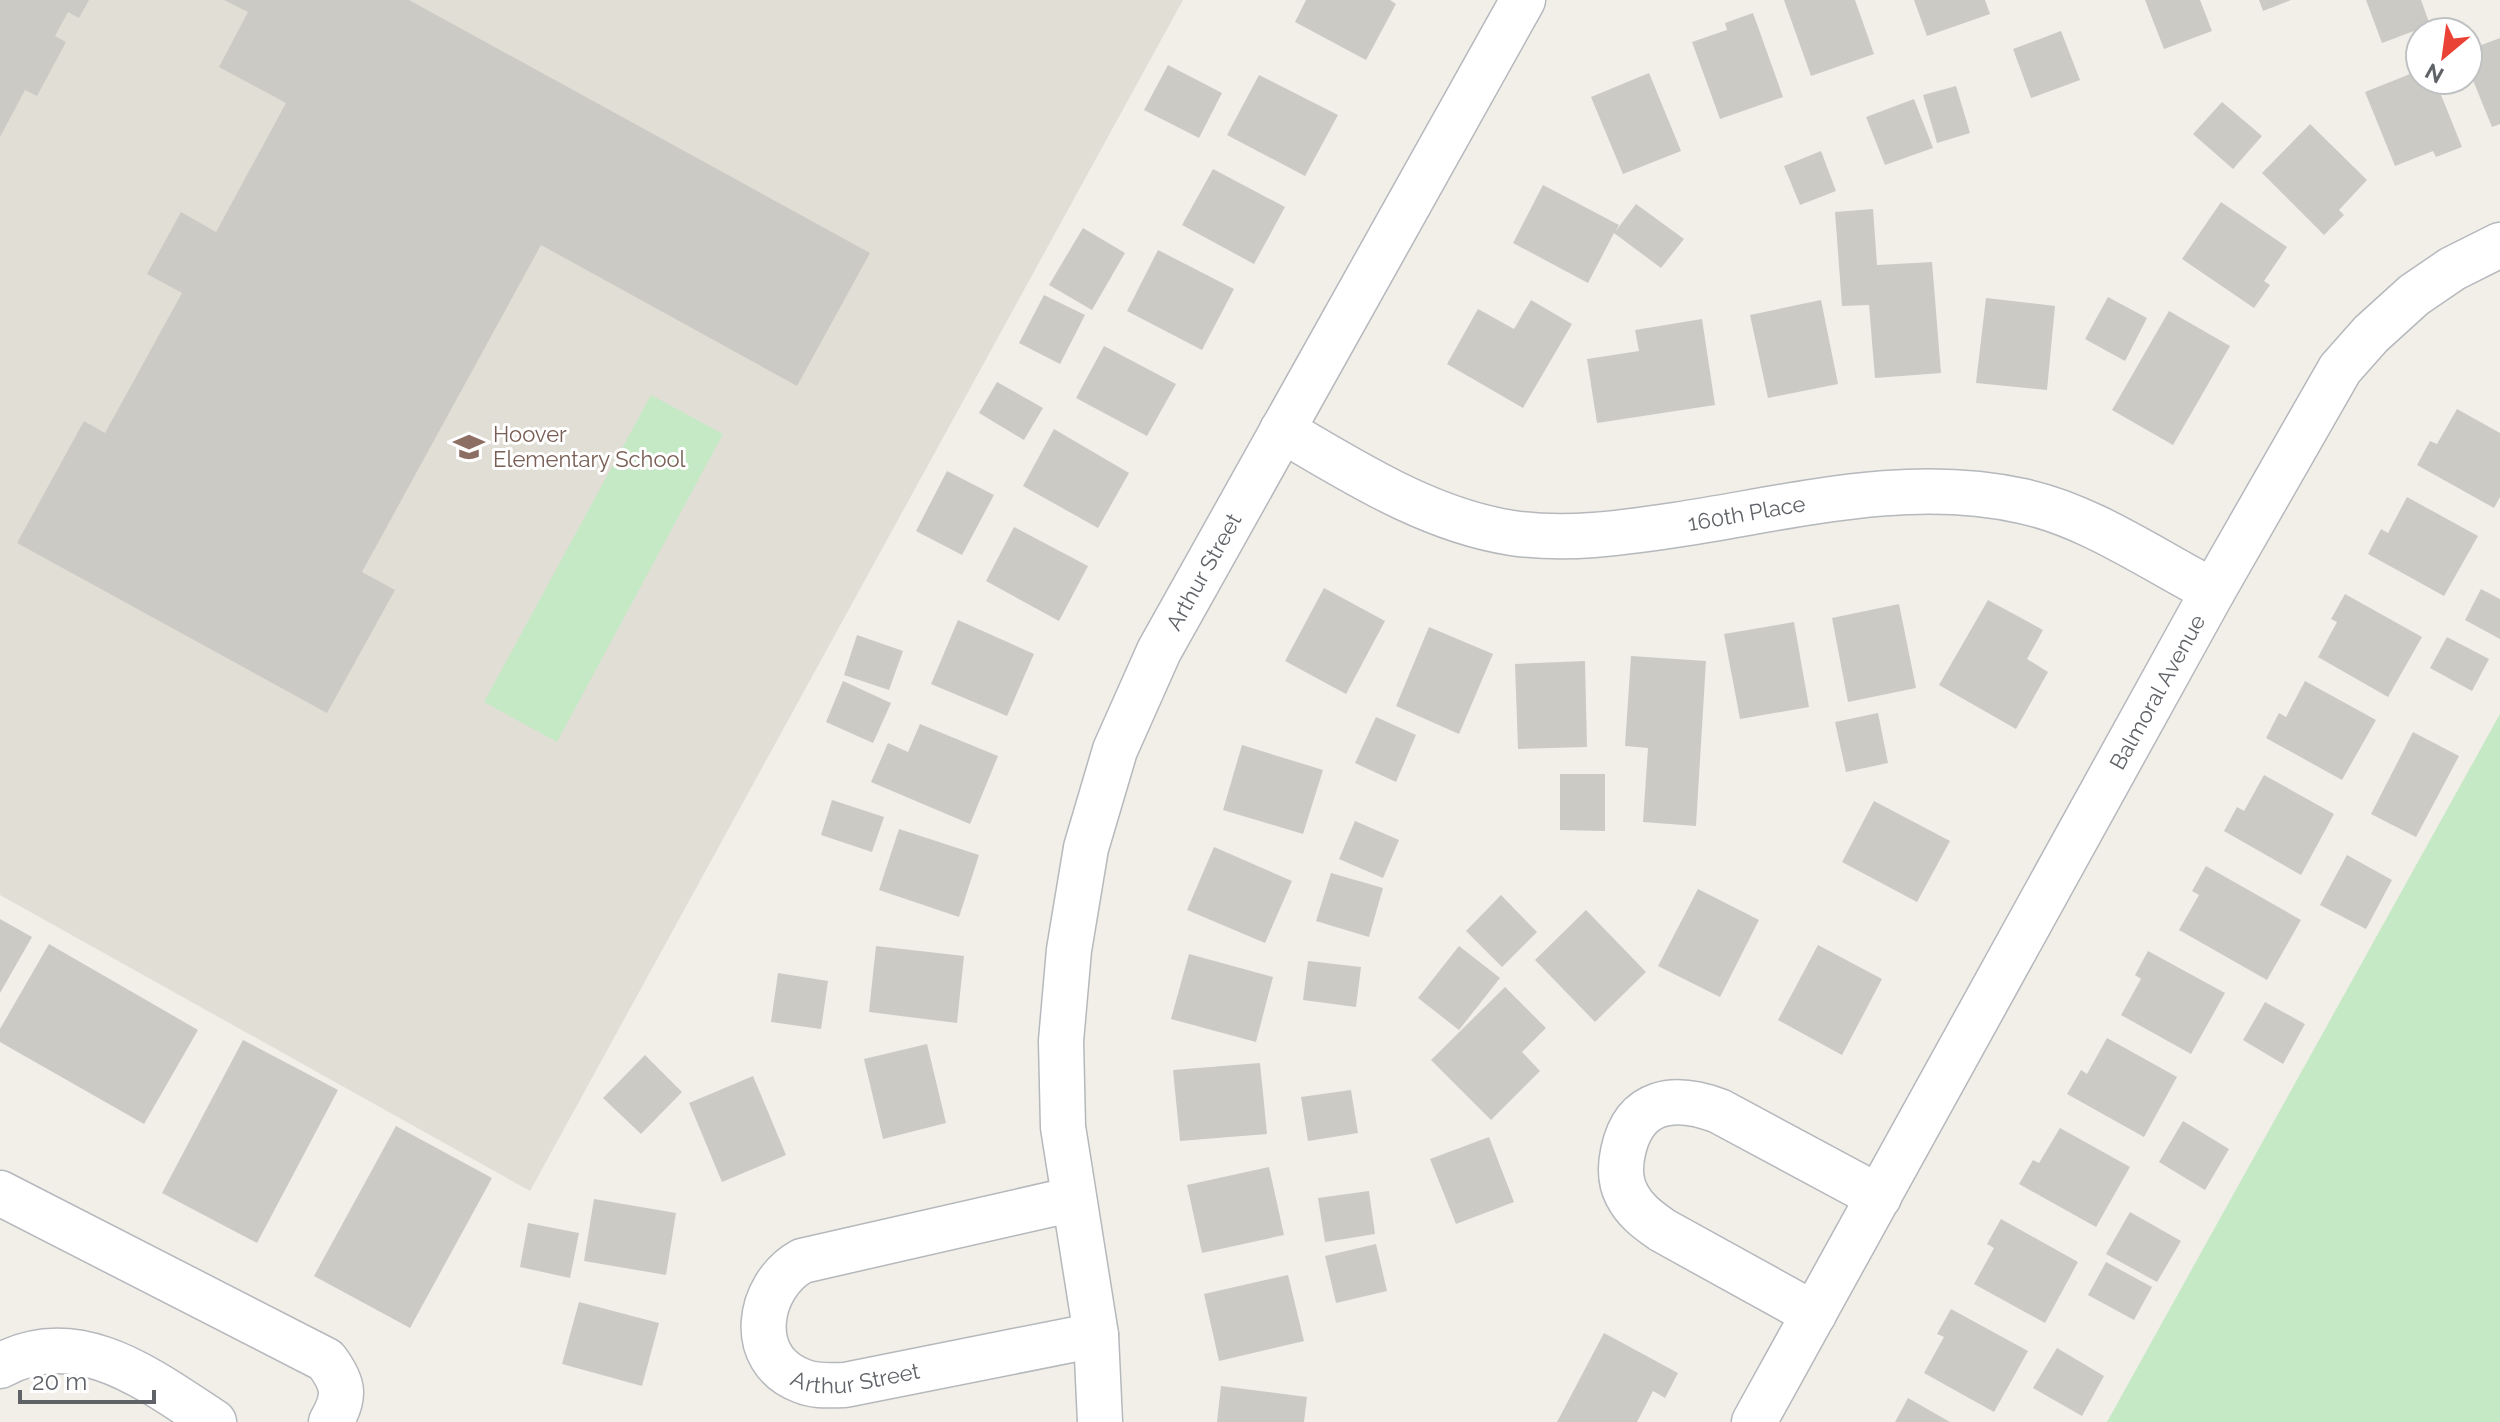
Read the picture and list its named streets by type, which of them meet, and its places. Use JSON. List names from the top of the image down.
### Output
{
  "streets": {
    "street": ["160th Place", "Arthur Street", "Balmoral Avenue"]
  },
  "crossings": [
    ["160th Place", "Arthur Street"],
    ["160th Place", "Balmoral Avenue"]
  ],
  "places": {
    "school or university": ["Hoover Elementary School"]
  },
  "scale_bar": "20 m",
  "north": "bottom left"
}
